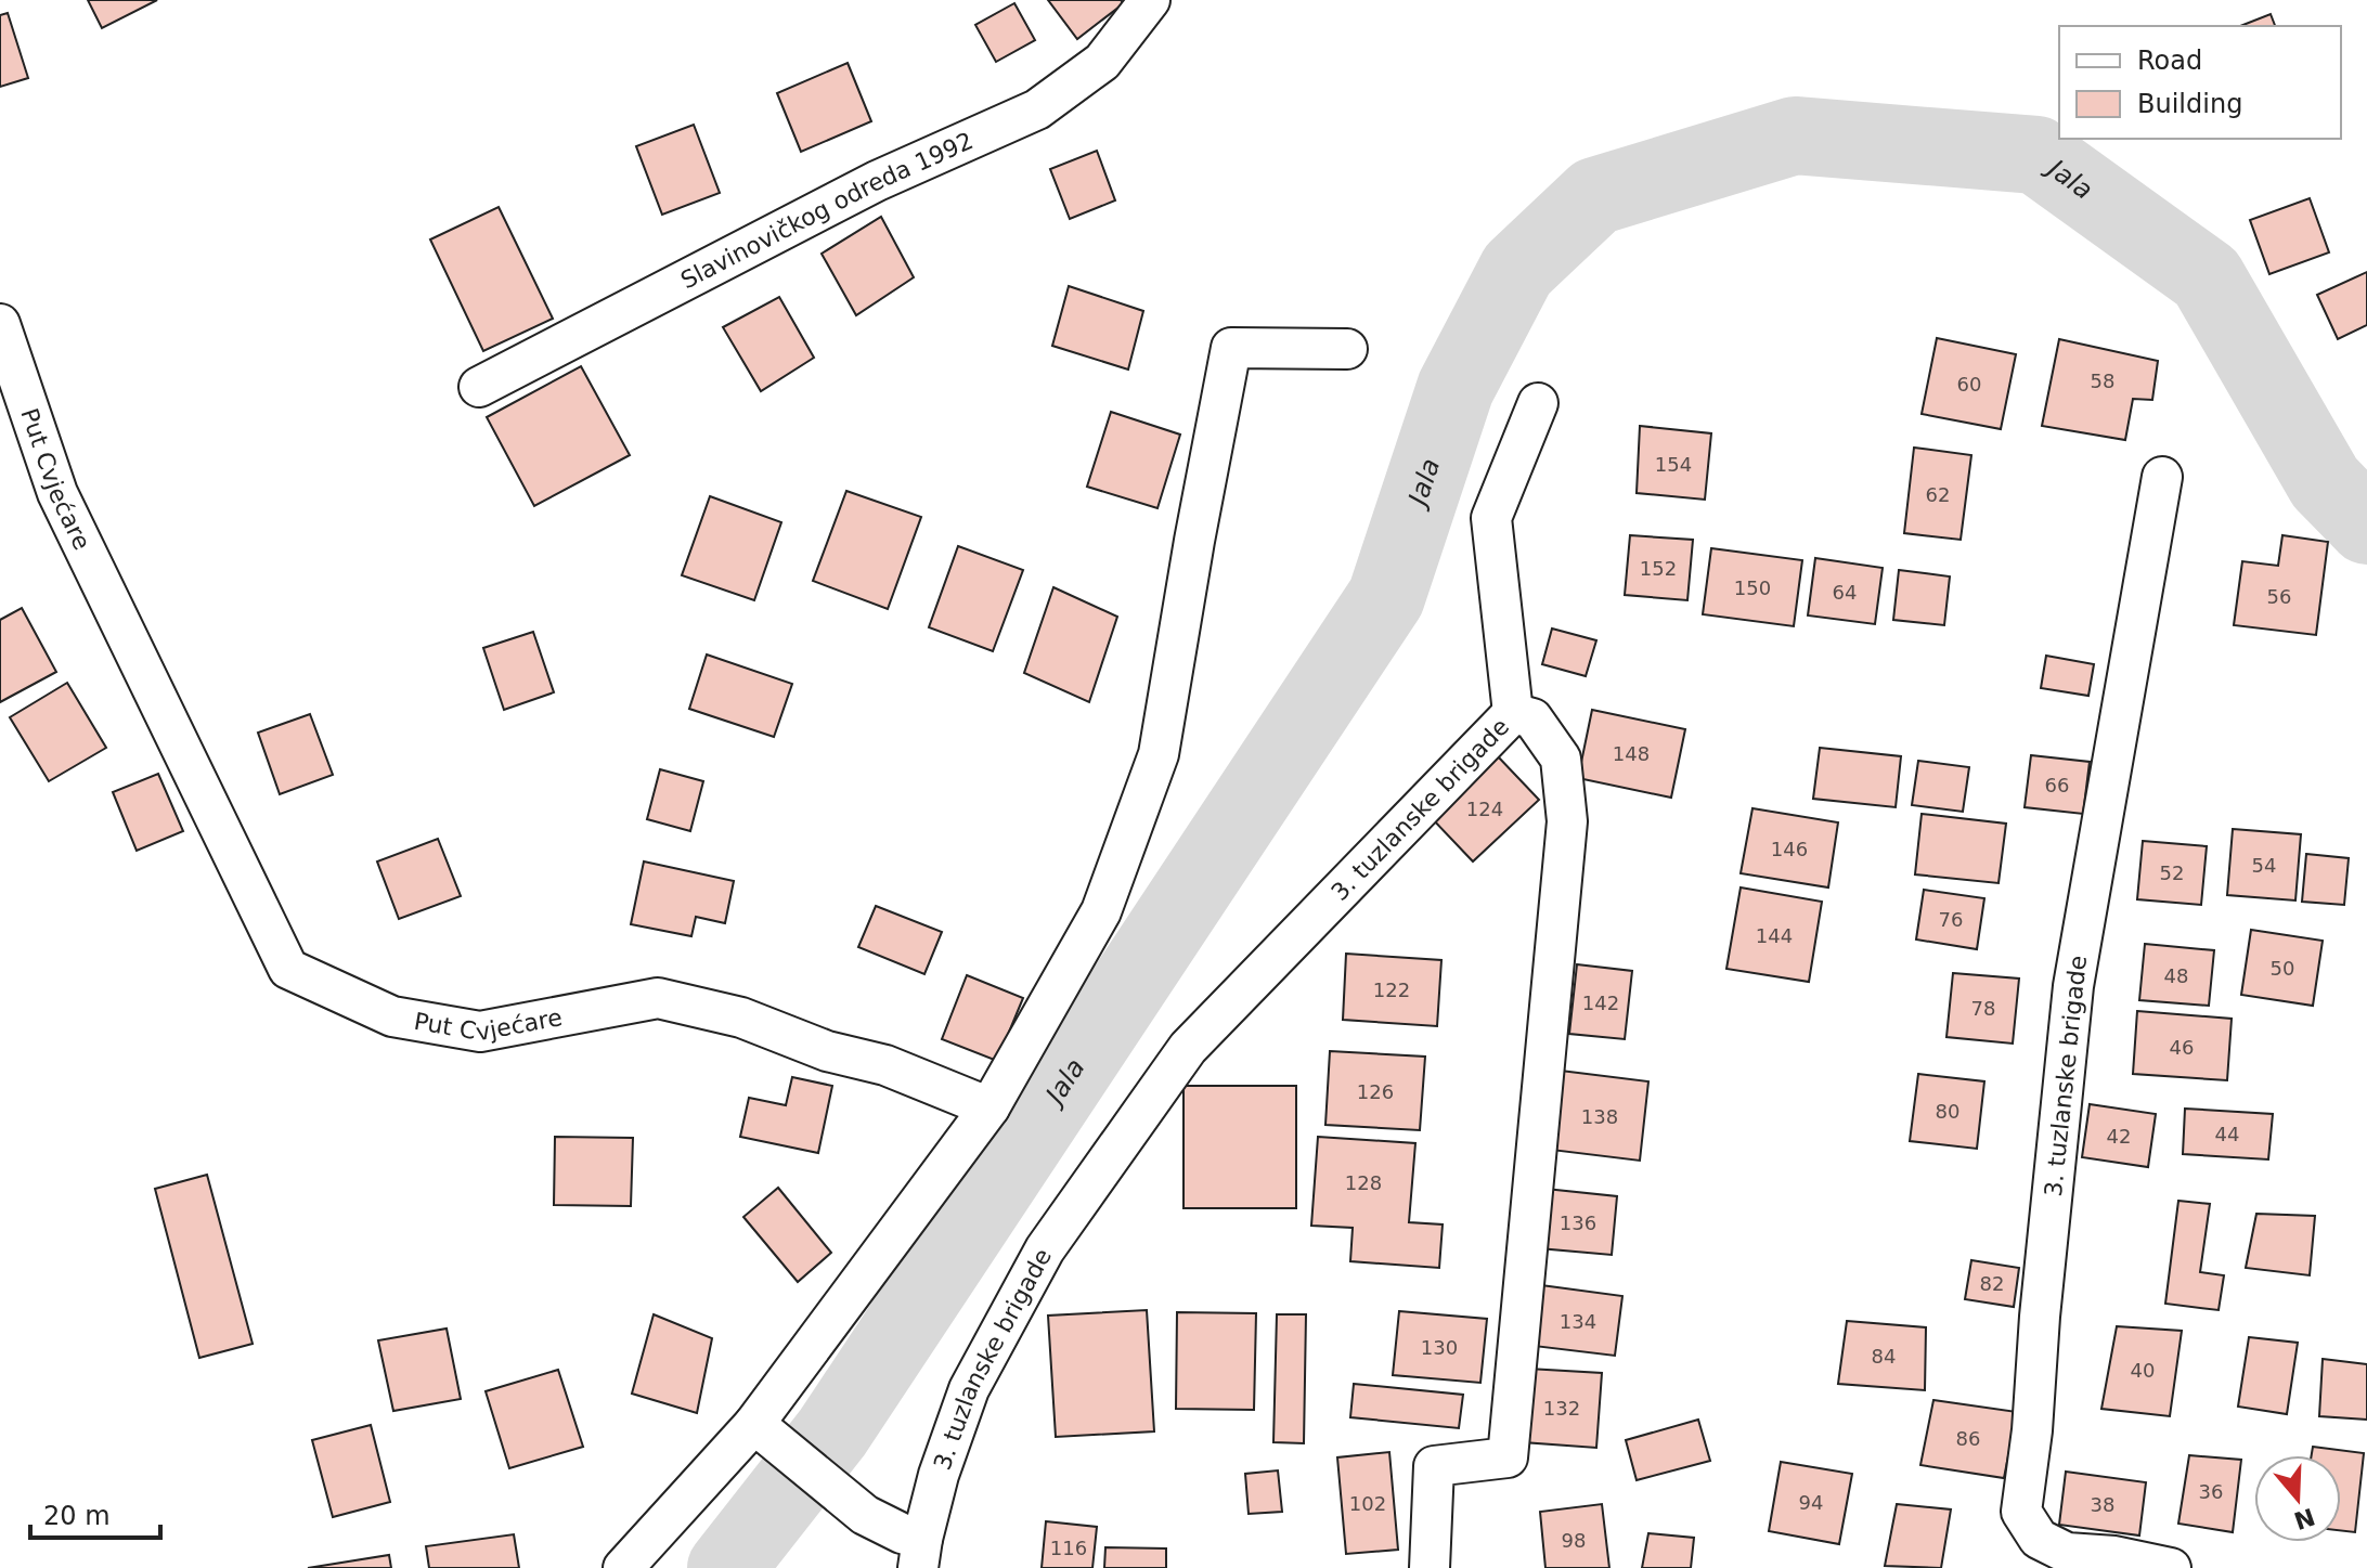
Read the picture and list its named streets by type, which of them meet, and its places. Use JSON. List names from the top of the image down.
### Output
{
  "streets": {
    "street": ["Slavinovičkog odreda 1992", "Put Cvjećare", "3. tuzlanske brigade"]
  },
  "water": ["Jala"],
  "house_numbers": [
    "58",
    "60",
    "154",
    "62",
    "152",
    "150",
    "64",
    "56",
    "148",
    "66",
    "124",
    "146",
    "54",
    "52",
    "76",
    "144",
    "50",
    "48",
    "122",
    "142",
    "78",
    "46",
    "126",
    "80",
    "138",
    "44",
    "42",
    "128",
    "136",
    "82",
    "134",
    "130",
    "84",
    "40",
    "132",
    "86",
    "36",
    "94",
    "102",
    "38",
    "98",
    "116"
  ],
  "legend": ["Road", "Building"],
  "scale_bar": "20 m",
  "north": "bottom"
}
